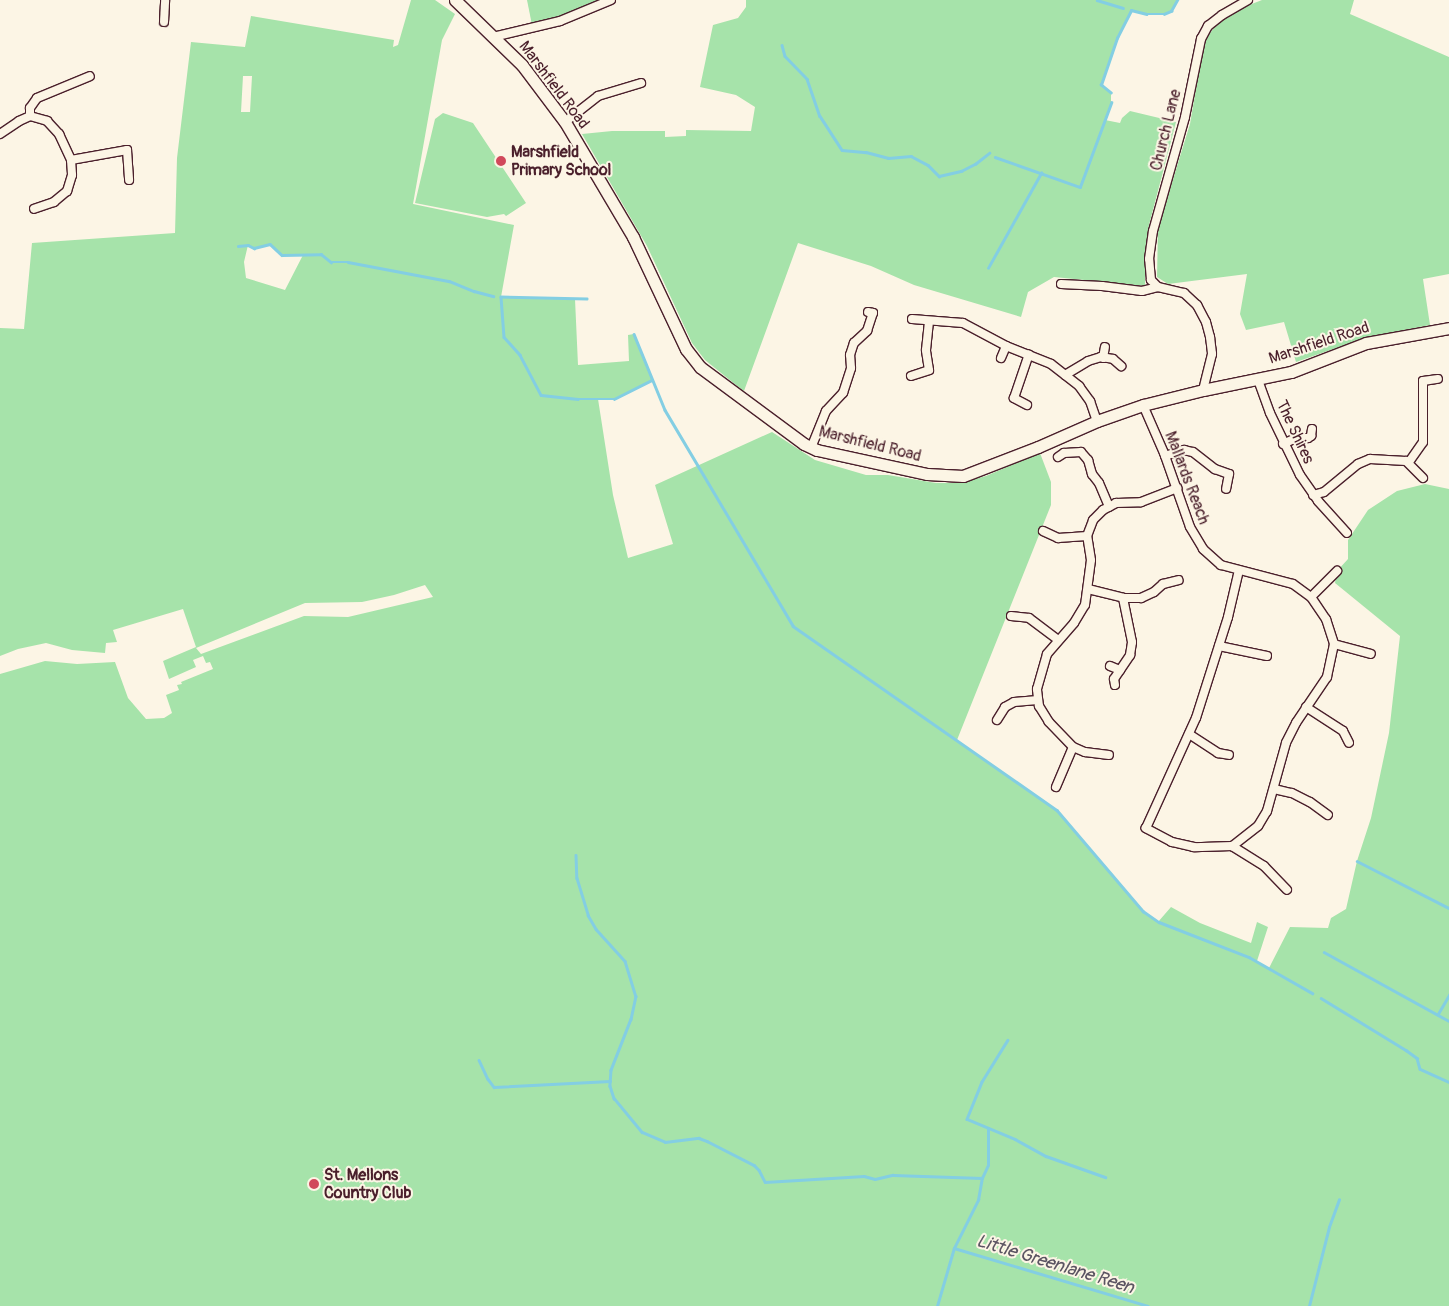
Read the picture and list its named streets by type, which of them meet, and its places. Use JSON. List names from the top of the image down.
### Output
{
  "streets": {
    "street": [
      "Marshfield Road",
      "Church Lane",
      "The Shires",
      "Mallards Reach"
    ]
  },
  "crossings": [
    ["Marshfield Road", "The Shires"],
    ["Marshfield Road", "Mallards Reach"]
  ],
  "water": ["Little Greenlane Reen"],
  "places": ["Marshfield Primary School", "St. Mellons Country Club"]
}
